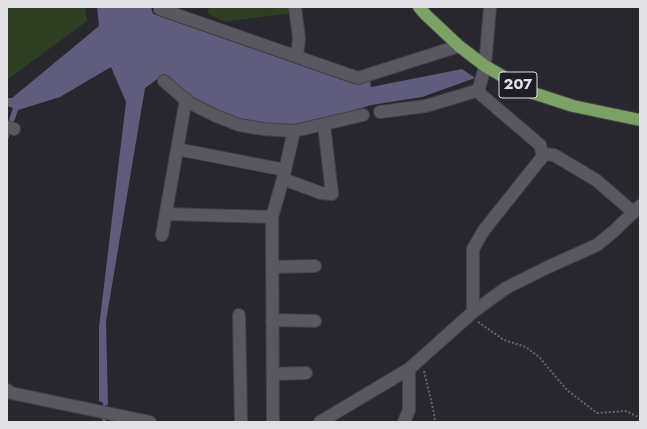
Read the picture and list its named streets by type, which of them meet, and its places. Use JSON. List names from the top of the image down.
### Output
{
  "streets": {
    "highway": ["207"]
  }
}
